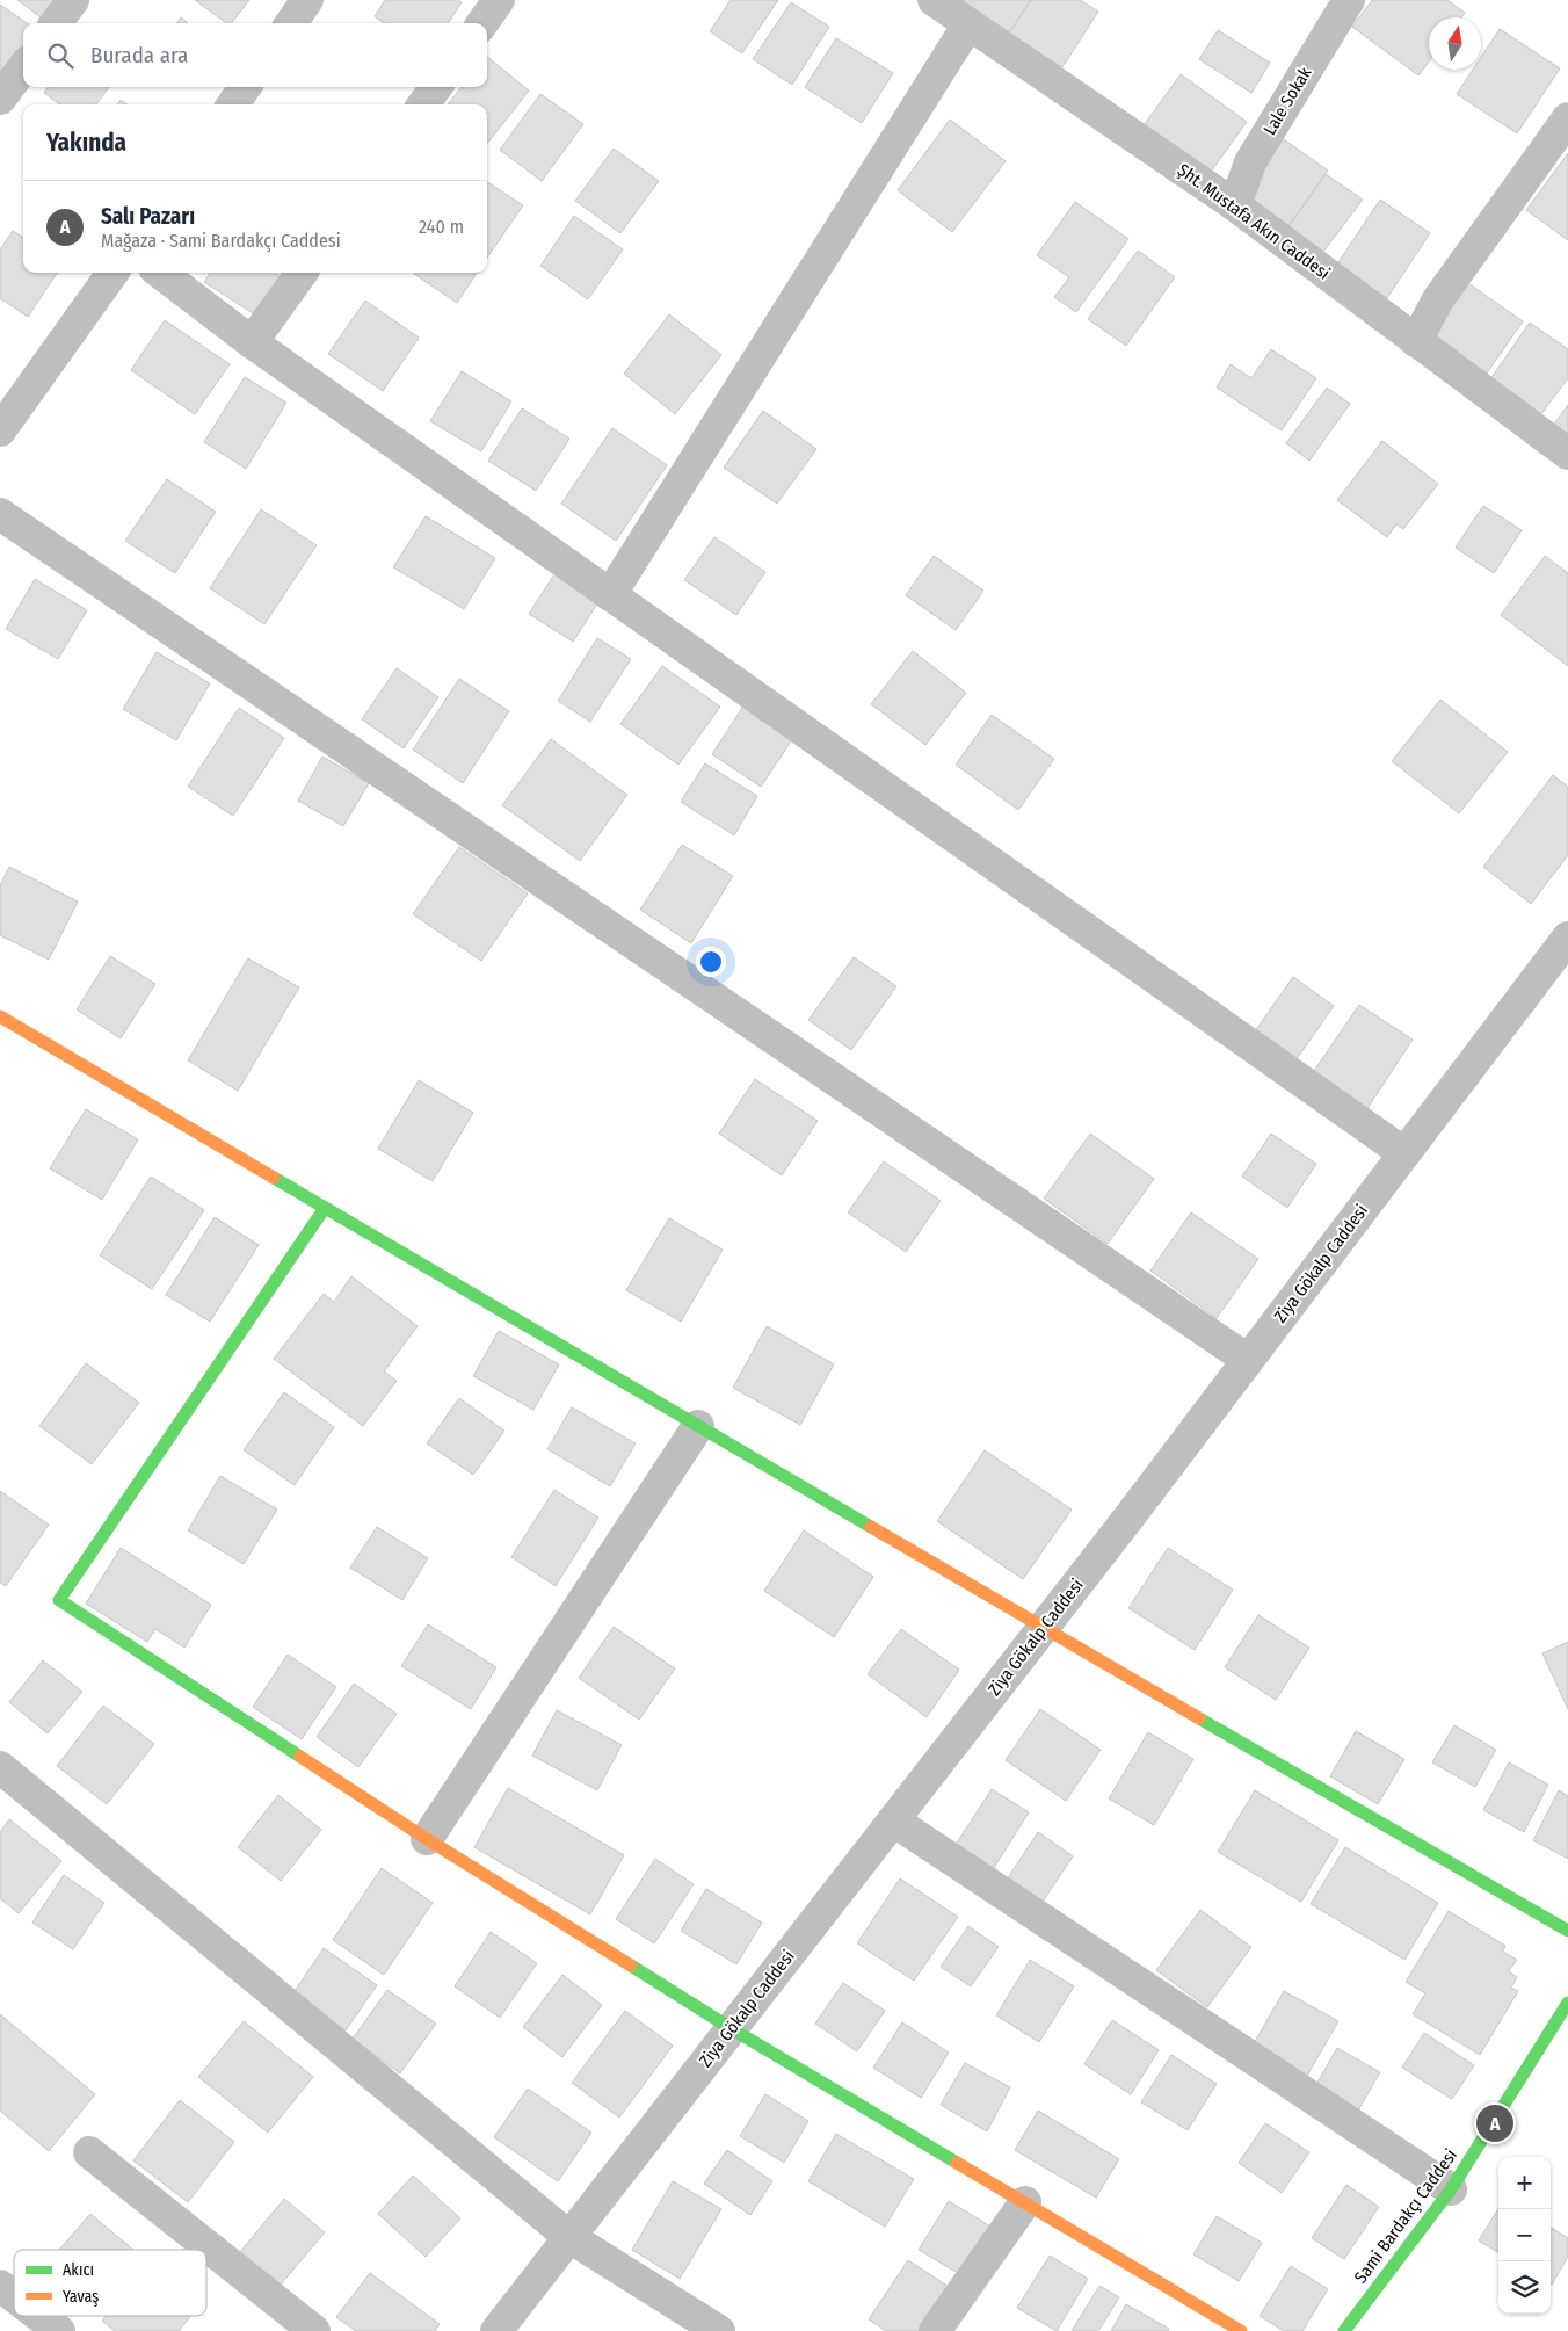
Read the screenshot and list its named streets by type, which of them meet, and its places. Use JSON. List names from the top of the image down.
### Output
{
  "streets": {
    "street": [
      "Lale Sokak",
      "Şht. Mustafa Akın Caddesi",
      "Ziya Gökalp Caddesi",
      "Sami Bardakçı Caddesi"
    ]
  },
  "crossings": [
    ["Lale Sokak", "Şht. Mustafa Akın Caddesi"]
  ],
  "legend": ["Akıcı", "Yavaş"],
  "north": "top",
  "page": {
    "search": "Burada ara",
    "heading": "Yakında",
    "list": [
      {
        "mark": "A",
        "name": "Salı Pazarı",
        "note": "Mağaza · Sami Bardakçı Caddesi",
        "value": "240 m"
      }
    ],
    "pins": "A",
    "map_buttons": ["+", "−"]
  }
}
